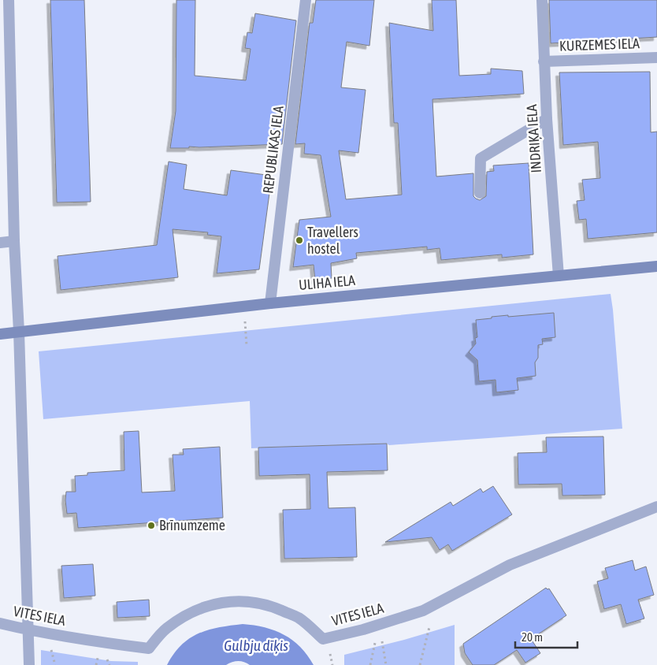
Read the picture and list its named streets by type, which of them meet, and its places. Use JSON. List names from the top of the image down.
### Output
{
  "streets": {
    "main road": ["ULIHA IELA"],
    "street": [
      "KURZEMES IELA",
      "INDRIĶA IELA",
      "REPUBLIKAS IELA",
      "VITES IELA"
    ]
  },
  "crossings": [
    ["KURZEMES IELA", "INDRIĶA IELA"],
    ["INDRIĶA IELA", "ULIHA IELA"],
    ["REPUBLIKAS IELA", "ULIHA IELA"]
  ],
  "water": ["Gulbju dīķis"],
  "places": ["Travellers hostel", "Brīnumzeme"],
  "scale_bar": "20 m"
}
